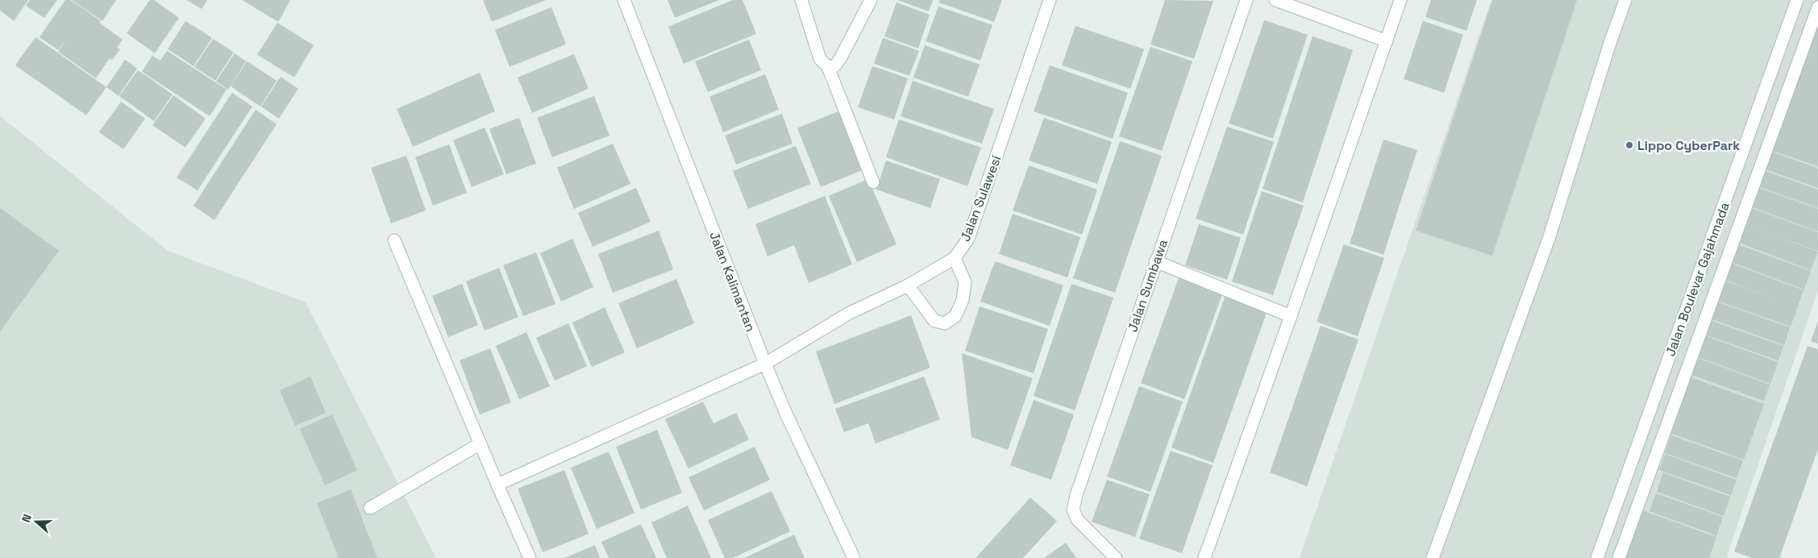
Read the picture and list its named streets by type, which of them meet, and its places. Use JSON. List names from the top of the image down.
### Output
{
  "streets": {
    "street": [
      "Jalan Sulawesi",
      "Jalan Boulevar Gajahmada",
      "Jalan Kalimantan",
      "Jalan Sumbawa"
    ]
  },
  "crossings": [
    ["Jalan Sulawesi", "Jalan Kalimantan"]
  ],
  "places": ["Lippo CyberPark"],
  "north": "left"
}
